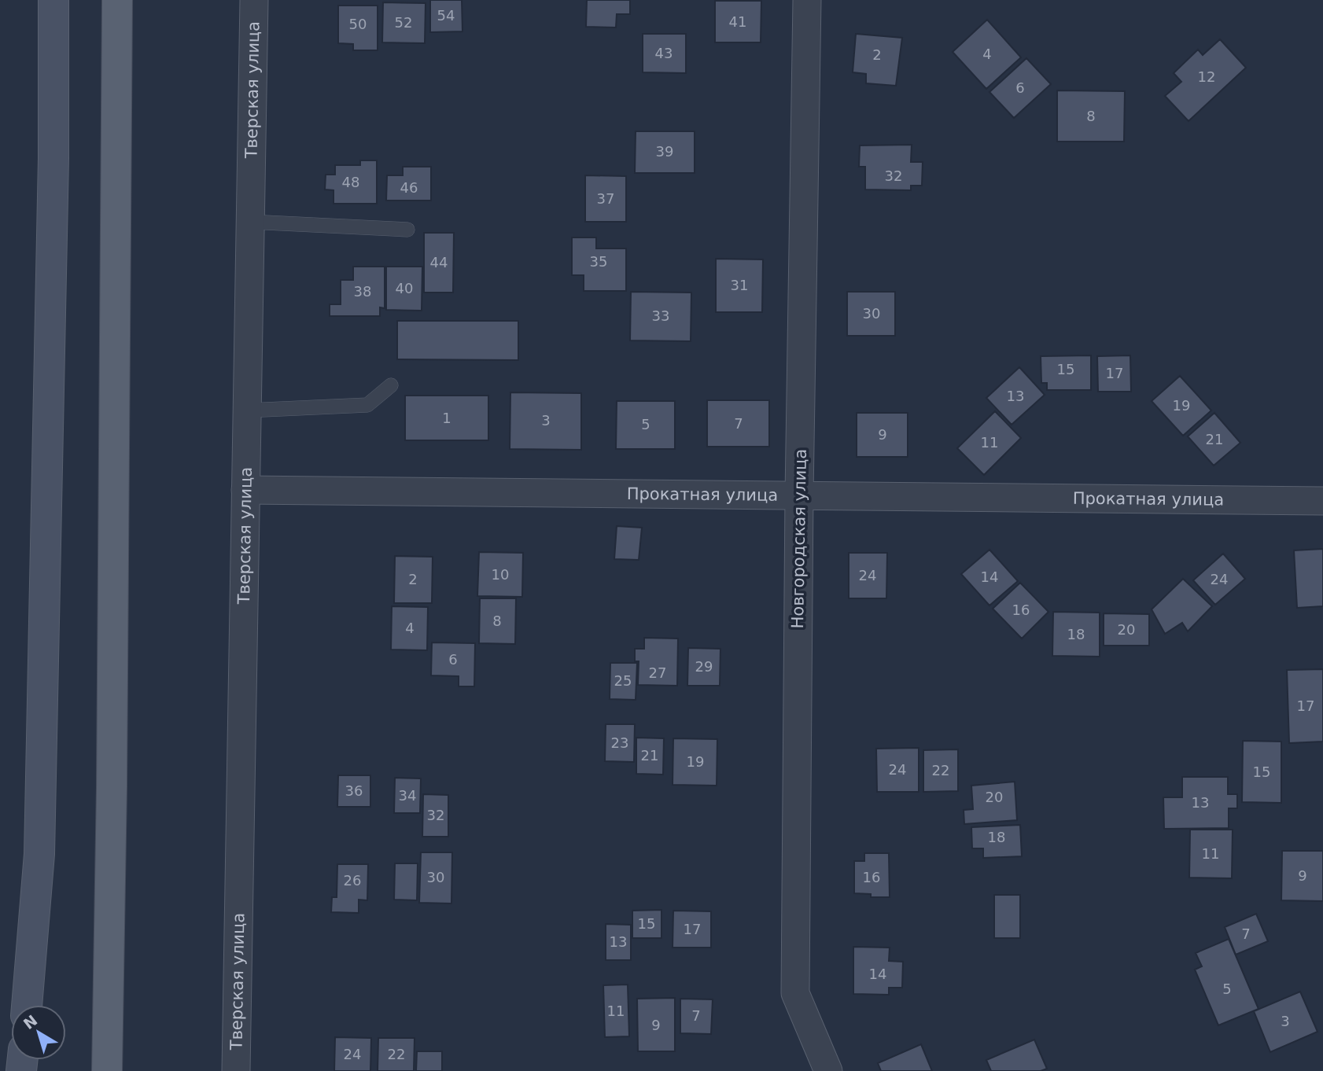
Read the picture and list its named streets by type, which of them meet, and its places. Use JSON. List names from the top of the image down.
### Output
{
  "streets": {
    "street": ["Тверская улица", "Прокатная улица", "Новгородская улица"]
  },
  "crossings": [
    ["Тверская улица", "Прокатная улица"],
    ["Прокатная улица", "Новгородская улица"]
  ],
  "house_numbers": [
    "54",
    "41",
    "52",
    "50",
    "43",
    "4",
    "2",
    "12",
    "6",
    "8",
    "39",
    "32",
    "48",
    "46",
    "37",
    "35",
    "44",
    "31",
    "40",
    "38",
    "30",
    "33",
    "15",
    "17",
    "13",
    "19",
    "1",
    "3",
    "7",
    "5",
    "9",
    "21",
    "11",
    "10",
    "24",
    "14",
    "2",
    "24",
    "16",
    "8",
    "4",
    "20",
    "18",
    "6",
    "29",
    "27",
    "25",
    "17",
    "23",
    "21",
    "19",
    "24",
    "22",
    "15",
    "36",
    "34",
    "20",
    "13",
    "32",
    "18",
    "11",
    "9",
    "30",
    "16",
    "26",
    "15",
    "17",
    "7",
    "13",
    "14",
    "5",
    "11",
    "7",
    "3",
    "9",
    "24",
    "22"
  ],
  "north": "top left"
}
